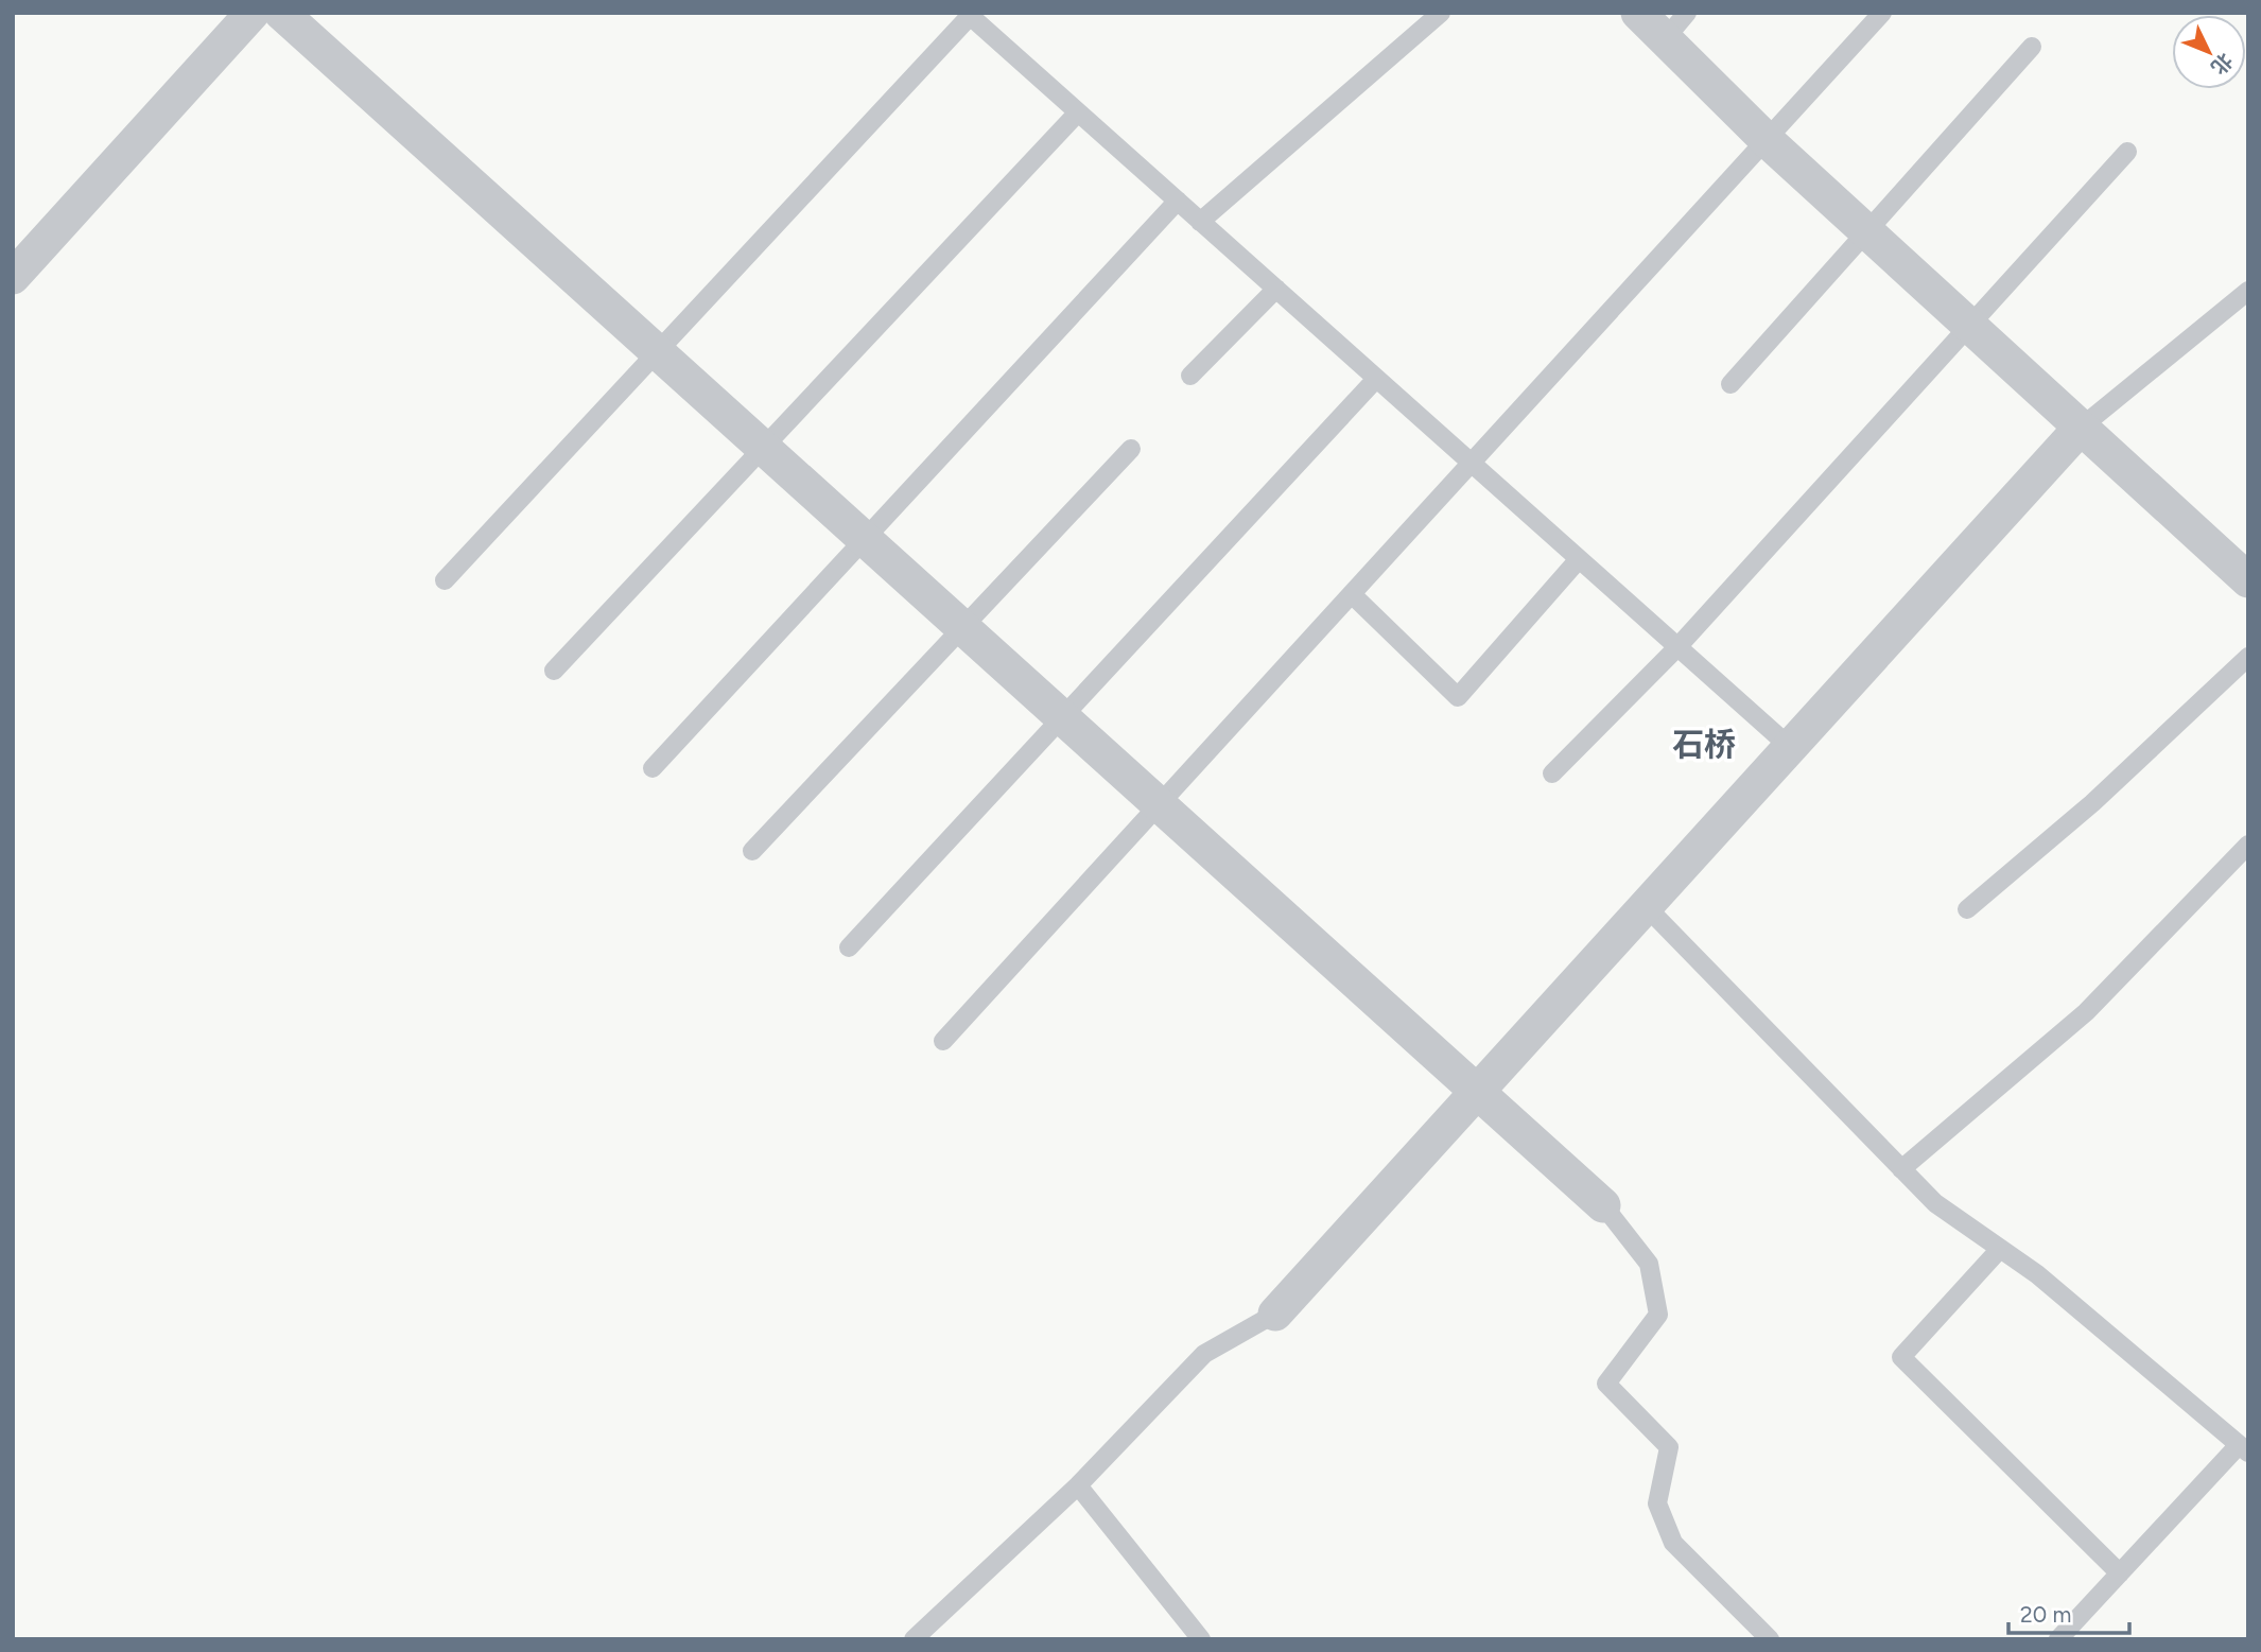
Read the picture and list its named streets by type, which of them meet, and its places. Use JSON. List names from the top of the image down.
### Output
{
  "districts": ["石桥"],
  "scale_bar": "20 m",
  "north": "bottom right"
}
